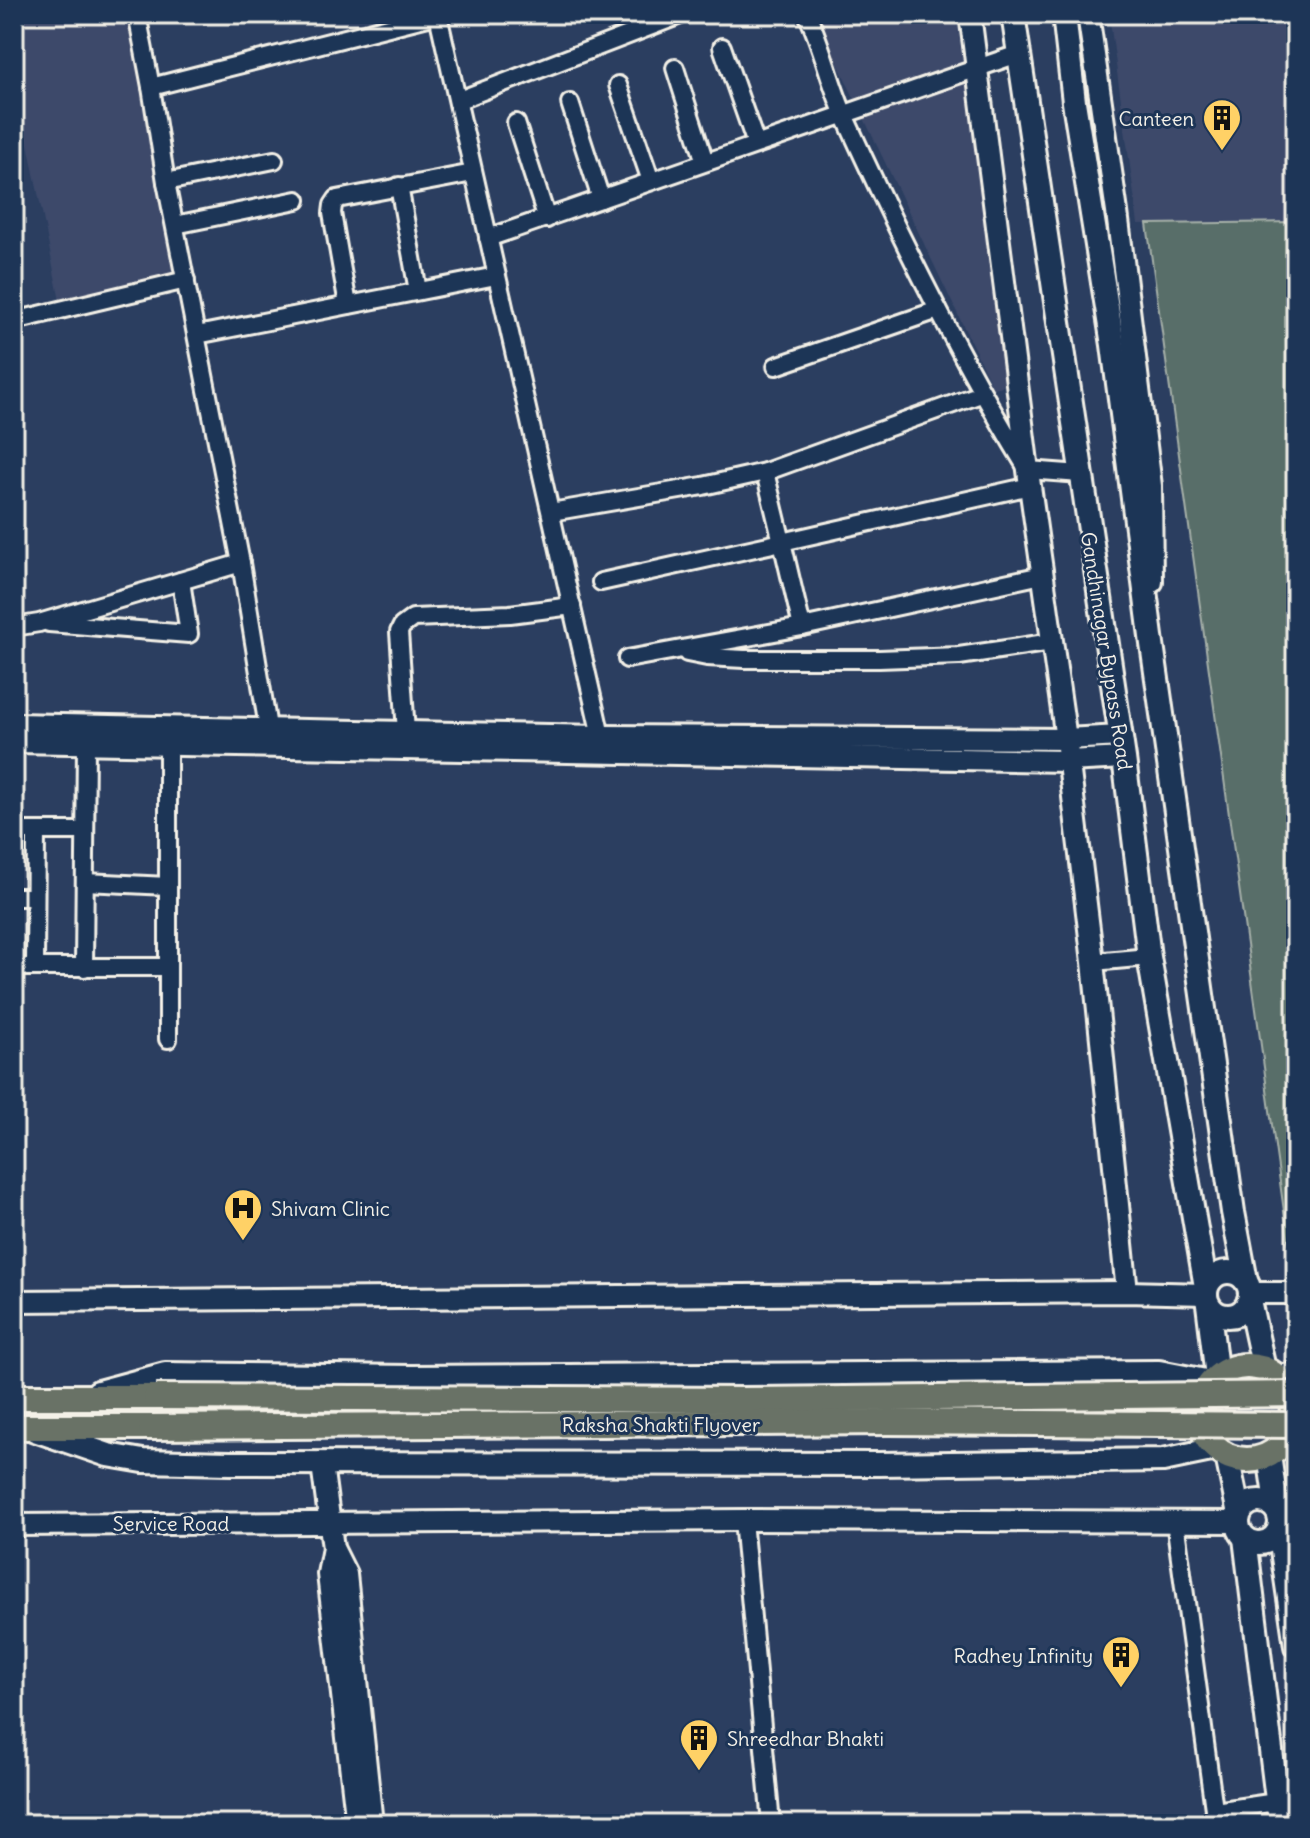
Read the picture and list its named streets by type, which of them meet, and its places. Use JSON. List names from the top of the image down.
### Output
{
  "streets": {
    "main road": ["Gandhinagar Bypass Road", "Raksha Shakti Flyover"],
    "street": ["Service Road"]
  },
  "places": {
    "building": ["Canteen", "Radhey Infinity", "Shreedhar Bhakti"],
    "hospital": ["Shivam Clinic"]
  }
}
